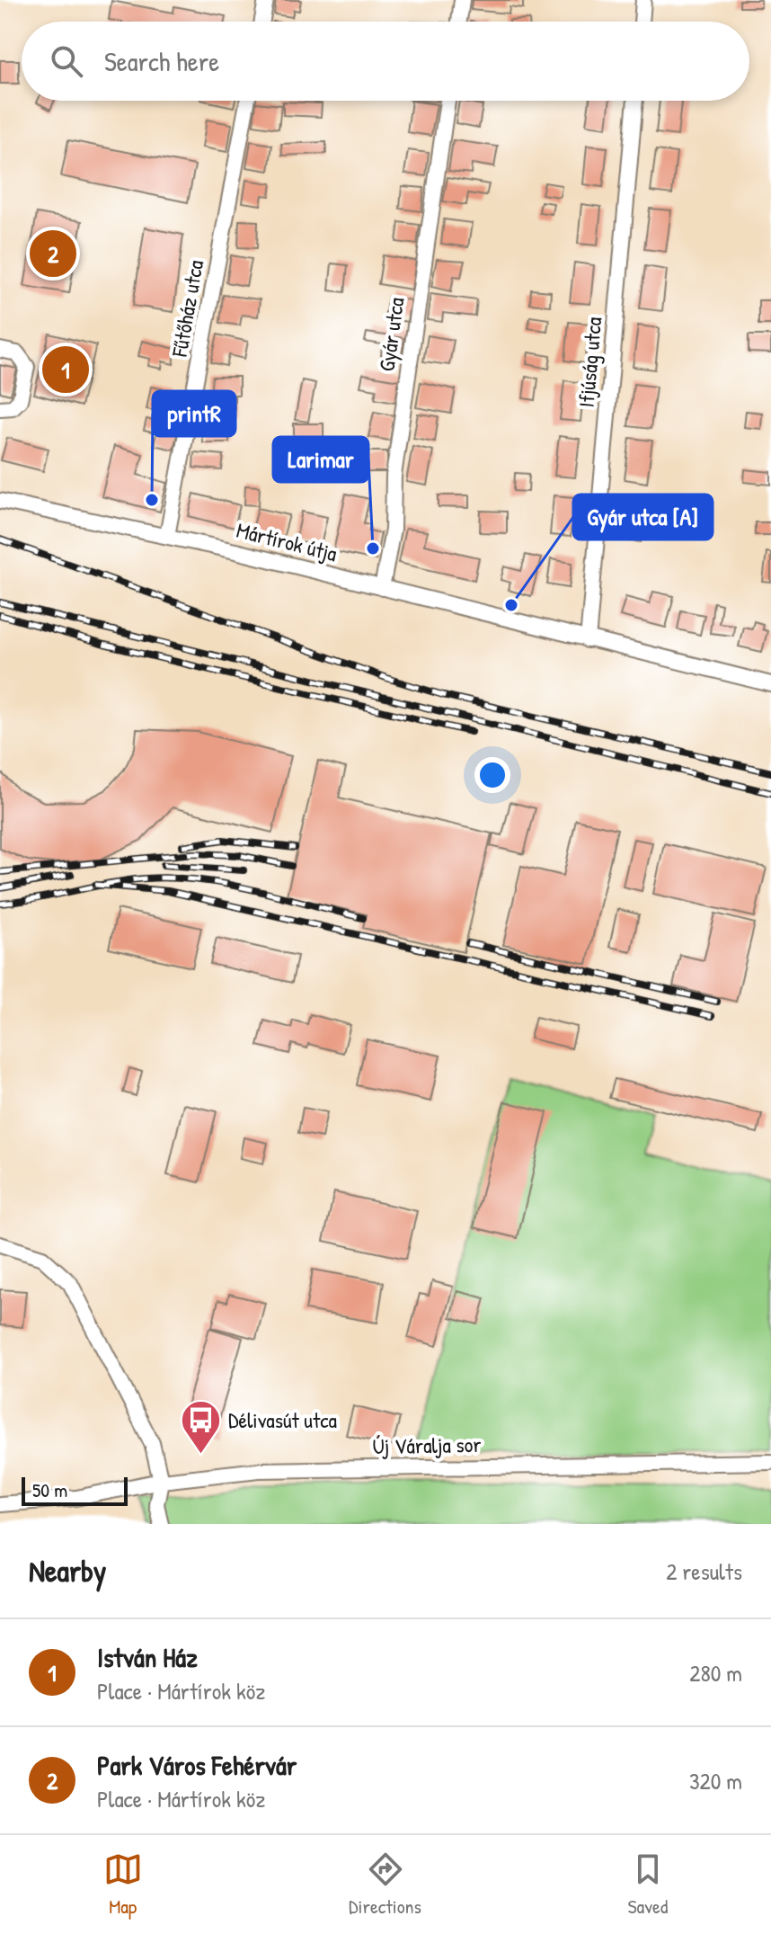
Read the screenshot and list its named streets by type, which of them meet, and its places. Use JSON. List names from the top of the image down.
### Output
{
  "streets": {
    "street": [
      "Fűtőház utca",
      "Gyár utca",
      "Ifjúság utca",
      "Mártírok útja",
      "Új Váralja sor"
    ]
  },
  "crossings": [
    ["Fűtőház utca", "Mártírok útja"],
    ["Gyár utca", "Mártírok útja"],
    ["Ifjúság utca", "Mártírok útja"]
  ],
  "places": {
    "other": ["printR", "Larimar", "Gyár utca [A]"],
    "bus stop": ["Délivasút utca"]
  },
  "scale_bar": "50 m",
  "page": {
    "search": "Search here",
    "pins": ["2", "1"],
    "scale": "50 m",
    "heading": ["Nearby", "2 results"],
    "list": [
      {
        "mark": "1",
        "name": "István Ház",
        "note": "Place · Mártírok köz",
        "value": "280 m"
      },
      {
        "mark": "2",
        "name": "Park Város Fehérvár",
        "note": "Place · Mártírok köz",
        "value": "320 m"
      }
    ],
    "nav": ["Map", "Directions", "Saved"]
  }
}
